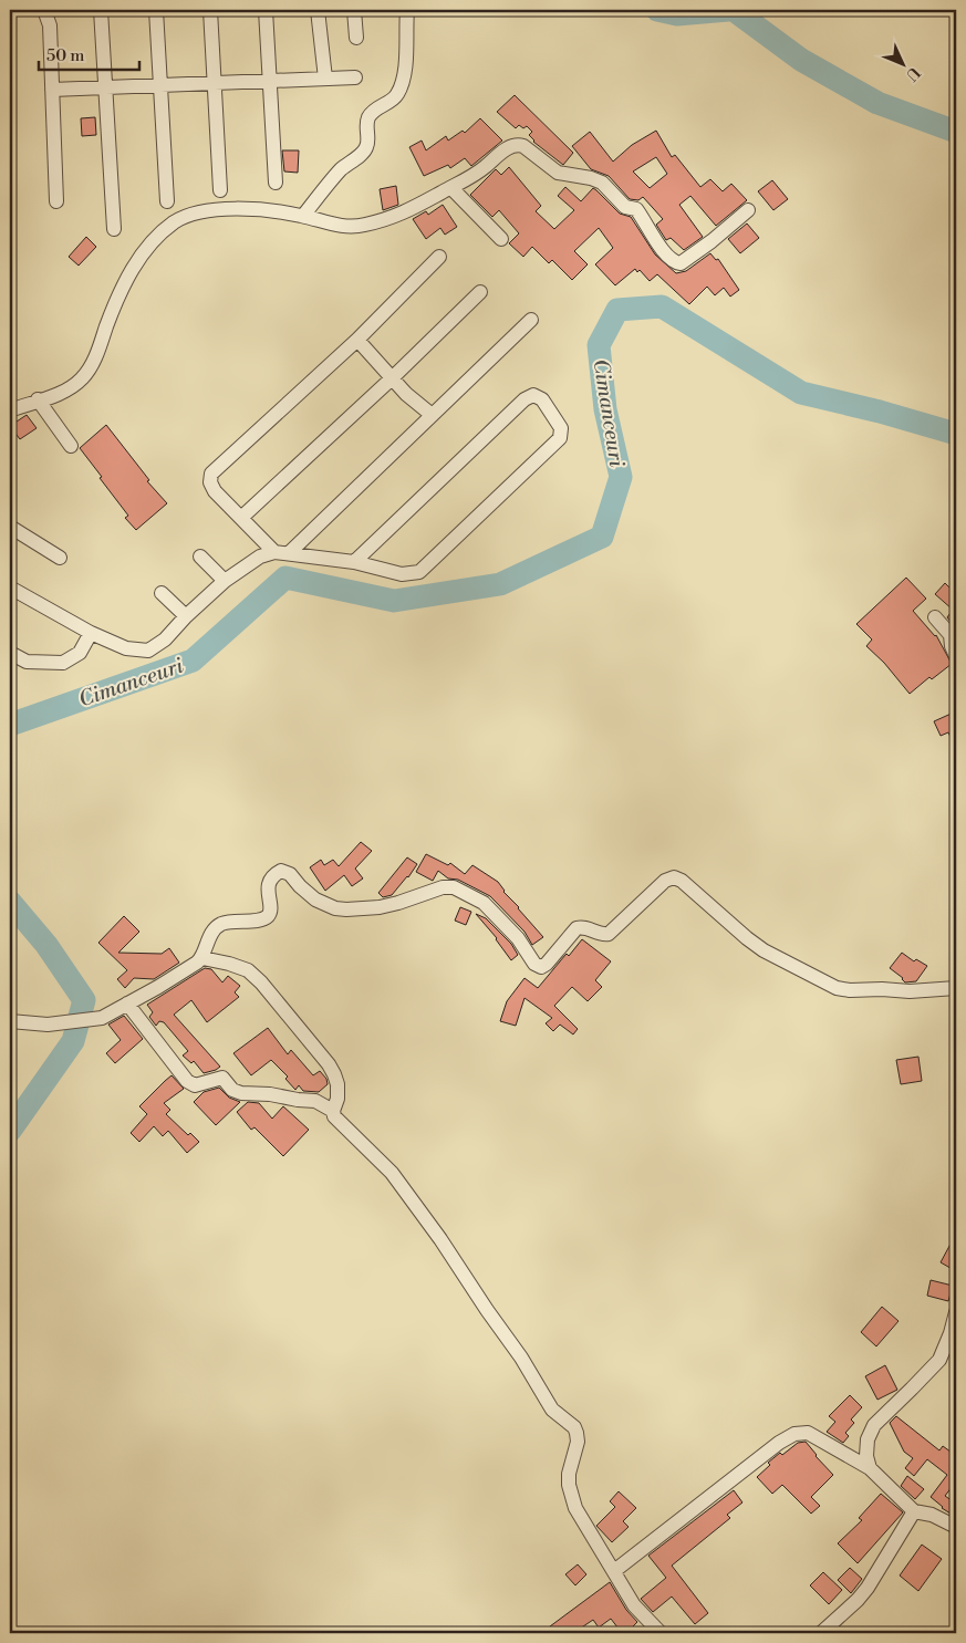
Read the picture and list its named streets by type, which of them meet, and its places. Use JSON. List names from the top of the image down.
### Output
{
  "water": ["Cimanceuri"],
  "scale_bar": "50 m",
  "north": "bottom right"
}
